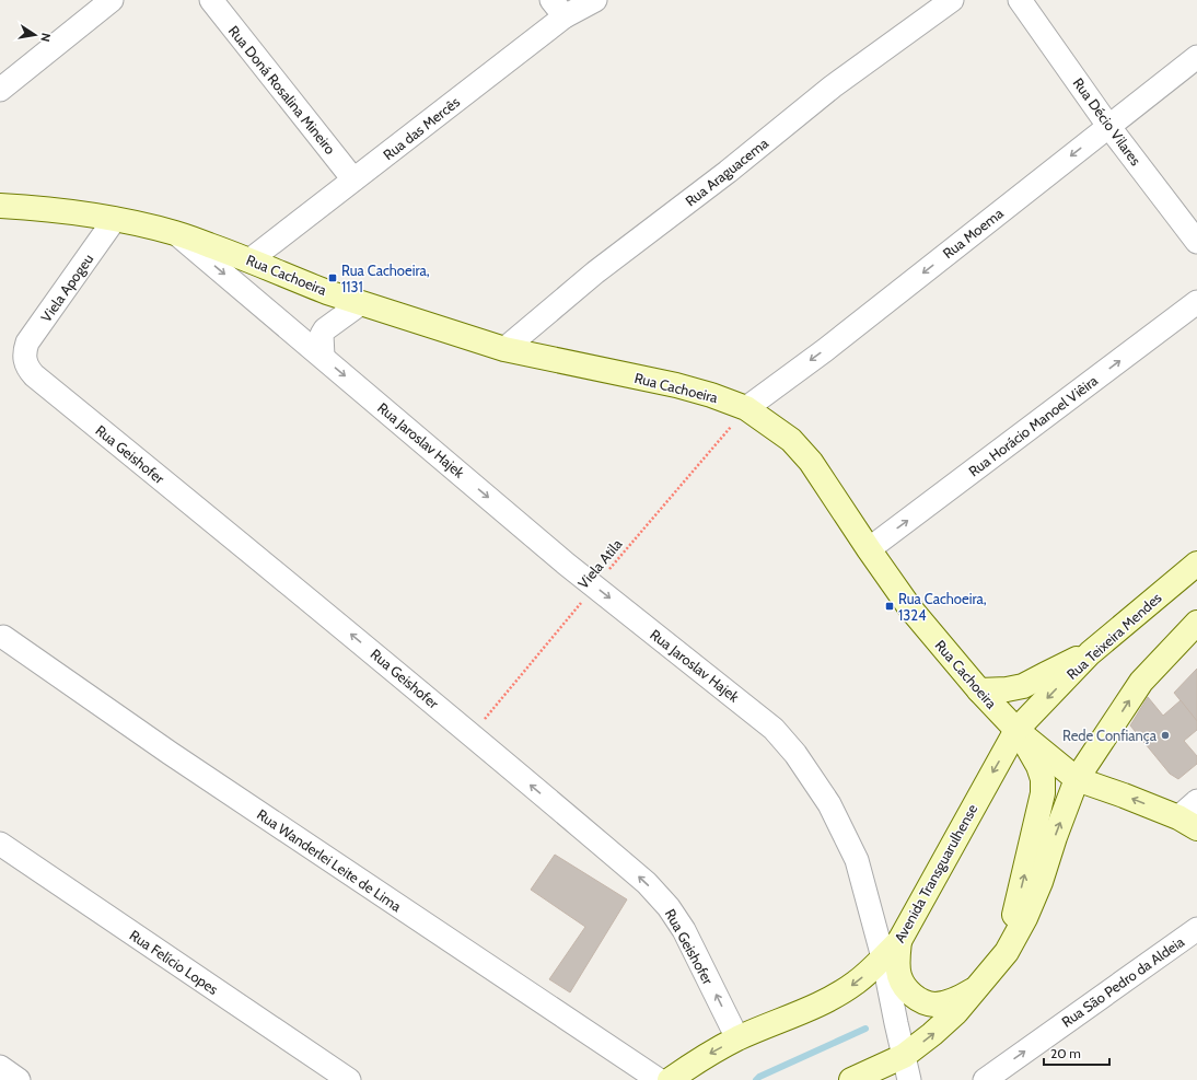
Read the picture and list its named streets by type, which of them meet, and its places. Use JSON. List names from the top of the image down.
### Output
{
  "streets": {
    "main road": ["Rua Cachoeira", "Rua Teixeira Mendes", "Avenida Transguarulhense"],
    "street": [
      "Rua Doná Rosalina Mineiro",
      "Rua Décio Vilares",
      "Rua das Mercês",
      "Rua Araguacema",
      "Rua Moema",
      "Viela Apogeu",
      "Rua Horácio Manoel Viêira",
      "Rua Jaroslav Hajek",
      "Rua Geishofer",
      "Rua Wanderlei Leite de Lima",
      "Rua Felício Lopes",
      "Rua São Pedro da Aldeia"
    ],
    "path": ["Viela Atila"]
  },
  "crossings": [
    ["Rua Doná Rosalina Mineiro", "Rua das Mercês"],
    ["Rua Décio Vilares", "Rua Moema"],
    ["Rua das Mercês", "Rua Cachoeira"],
    ["Rua Araguacema", "Rua Cachoeira"],
    ["Rua Moema", "Rua Cachoeira"],
    ["Rua Moema", "Viela Atila"],
    ["Rua Cachoeira", "Viela Apogeu"],
    ["Rua Cachoeira", "Rua Horácio Manoel Viêira"],
    ["Rua Cachoeira", "Rua Jaroslav Hajek"],
    ["Rua Cachoeira", "Viela Atila"],
    ["Rua Cachoeira", "Rua Teixeira Mendes"],
    ["Rua Cachoeira", "Avenida Transguarulhense"],
    ["Viela Apogeu", "Rua Geishofer"],
    ["Rua Jaroslav Hajek", "Viela Atila"],
    ["Rua Jaroslav Hajek", "Avenida Transguarulhense"],
    ["Rua Geishofer", "Viela Atila"],
    ["Rua Geishofer", "Avenida Transguarulhense"],
    ["Rua Teixeira Mendes", "Avenida Transguarulhense"]
  ],
  "one_way": [
    "Rua Moema",
    "Rua Horácio Manoel Viêira",
    "Rua Jaroslav Hajek",
    "Rua Geishofer",
    "Rua São Pedro da Aldeia"
  ],
  "places": {
    "transit": ["Rua Cachoeira, 1131", "Rua Cachoeira, 1324"],
    "other": ["Rede Confiança"]
  },
  "scale_bar": "20 m",
  "north": "right"
}
